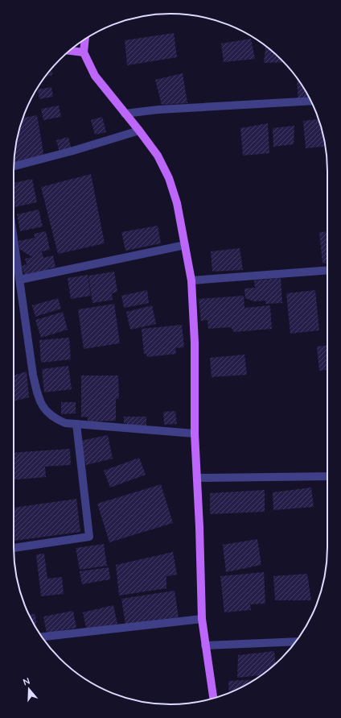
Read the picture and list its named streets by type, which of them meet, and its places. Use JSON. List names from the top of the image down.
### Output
{
  "north": "top"
}
